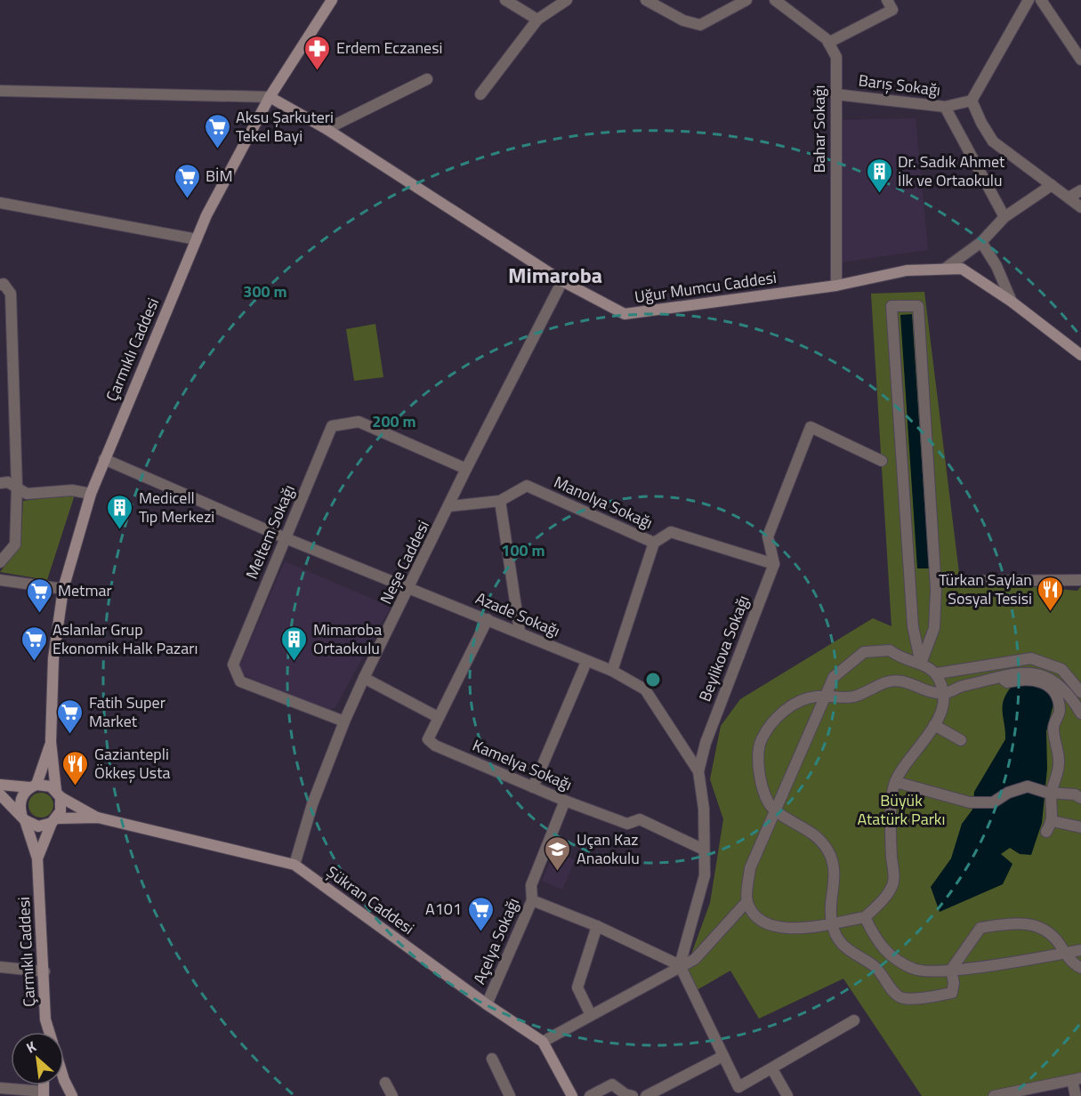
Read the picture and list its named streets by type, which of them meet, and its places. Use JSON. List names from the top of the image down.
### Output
{
  "streets": {
    "main road": ["Uğur Mumcu Caddesi", "Çarmıklı Caddesi", "Şükran Caddesi"],
    "street": [
      "Barış Sokağı",
      "Bahar Sokağı",
      "Manolya Sokağı",
      "Meltem Sokağı",
      "Neşe Caddesi",
      "Azade Sokağı",
      "Beylikova Sokağı",
      "Kamelya Sokağı",
      "Açelya Sokağı"
    ]
  },
  "crossings": [
    ["Barış Sokağı", "Bahar Sokağı"],
    ["Bahar Sokağı", "Uğur Mumcu Caddesi"],
    ["Uğur Mumcu Caddesi", "Çarmıklı Caddesi"],
    ["Uğur Mumcu Caddesi", "Neşe Caddesi"],
    ["Çarmıklı Caddesi", "Azade Sokağı"],
    ["Manolya Sokağı", "Neşe Caddesi"],
    ["Manolya Sokağı", "Beylikova Sokağı"],
    ["Meltem Sokağı", "Neşe Caddesi"],
    ["Meltem Sokağı", "Azade Sokağı"],
    ["Neşe Caddesi", "Azade Sokağı"],
    ["Neşe Caddesi", "Şükran Caddesi"],
    ["Azade Sokağı", "Beylikova Sokağı"],
    ["Azade Sokağı", "Kamelya Sokağı"],
    ["Kamelya Sokağı", "Açelya Sokağı"],
    ["Şükran Caddesi", "Açelya Sokağı"]
  ],
  "districts": ["Mimaroba"],
  "parks": ["Büyük Atatürk Parkı"],
  "places": {
    "pharmacy": ["Erdem Eczanesi"],
    "supermarket": [
      "Aksu Şarkuteri Tekel Bayi",
      "BİM",
      "Metmar",
      "Aslanlar Grup Ekonomik Halk Pazarı",
      "Fatih Super Market",
      "A101"
    ],
    "building": ["Dr. Sadık Ahmet İlk ve Ortaokulu", "Medicell Tıp Merkezi", "Mimaroba Ortaokulu"],
    "restaurant": ["Türkan Saylan Sosyal Tesisi", "Gaziantepli Ökkeş Usta"],
    "school or university": ["Uçan Kaz Anaokulu"]
  },
  "north": "top left",
  "rings": ["300 m", "200 m", "100 m"]
}
